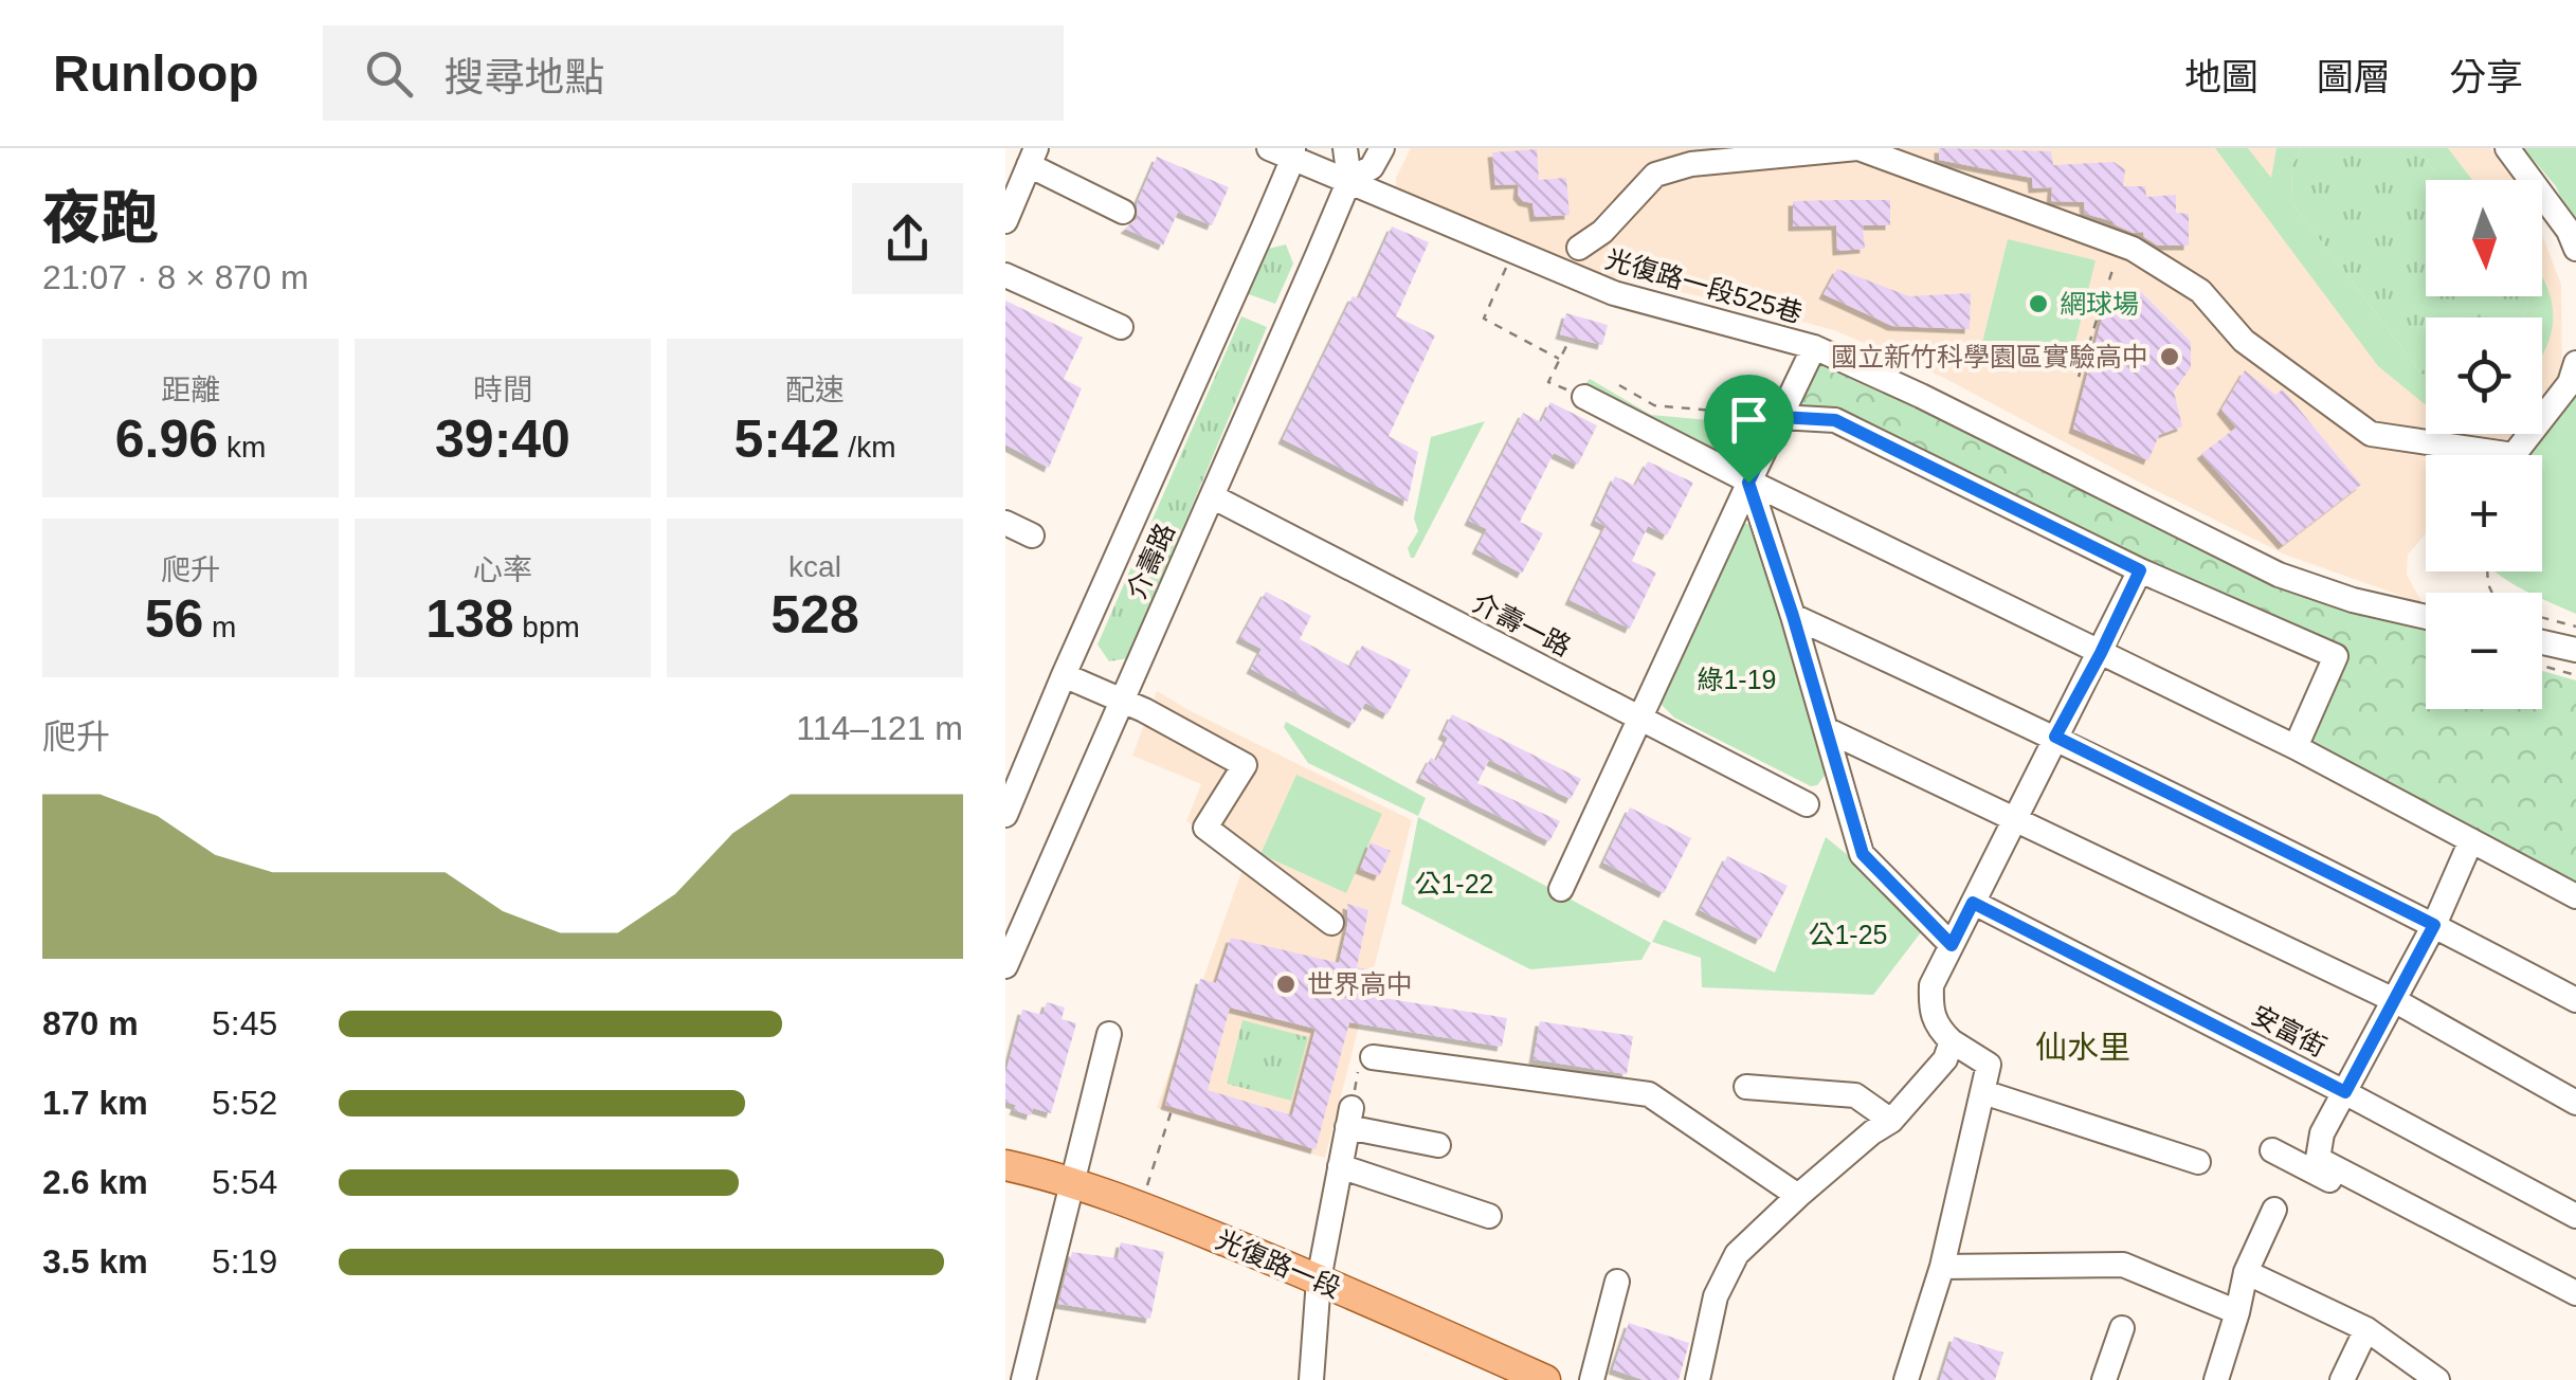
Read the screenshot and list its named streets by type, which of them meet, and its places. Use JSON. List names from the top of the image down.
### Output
{
  "streets": {
    "main road": ["光復路一段"],
    "street": [
      "光復路一段525巷",
      "介壽路",
      "介壽一路",
      "安富街"
    ]
  },
  "crossings": [
    ["光復路一段525巷", "介壽路"],
    ["介壽路", "介壽一路"]
  ],
  "districts": ["仙水里"],
  "parks": ["綠1-19", "公1-22", "公1-25"],
  "places": ["網球場", "國立新竹科學園區實驗高中", "世界高中"],
  "north": "bottom",
  "page": {
    "header": "Runloop",
    "search": "搜尋地點",
    "nav": ["地圖", "圖層", "分享"],
    "heading": ["夜跑", "21:07 · 8 × 870 m"],
    "map_buttons": ["+", "−"],
    "stats": [
      ["距離", "6.96 km"],
      ["時間", "39:40"],
      ["配速", "5:42 /km"],
      ["爬升", "56 m"],
      ["心率", "138 bpm"],
      ["kcal", "528"]
    ],
    "chart": ["爬升", "114–121 m"],
    "list": [
      {
        "name": "870 m",
        "note": "5:45"
      },
      {
        "name": "1.7 km",
        "note": "5:52"
      },
      {
        "name": "2.6 km",
        "note": "5:54"
      },
      {
        "name": "3.5 km",
        "note": "5:19"
      }
    ]
  }
}
